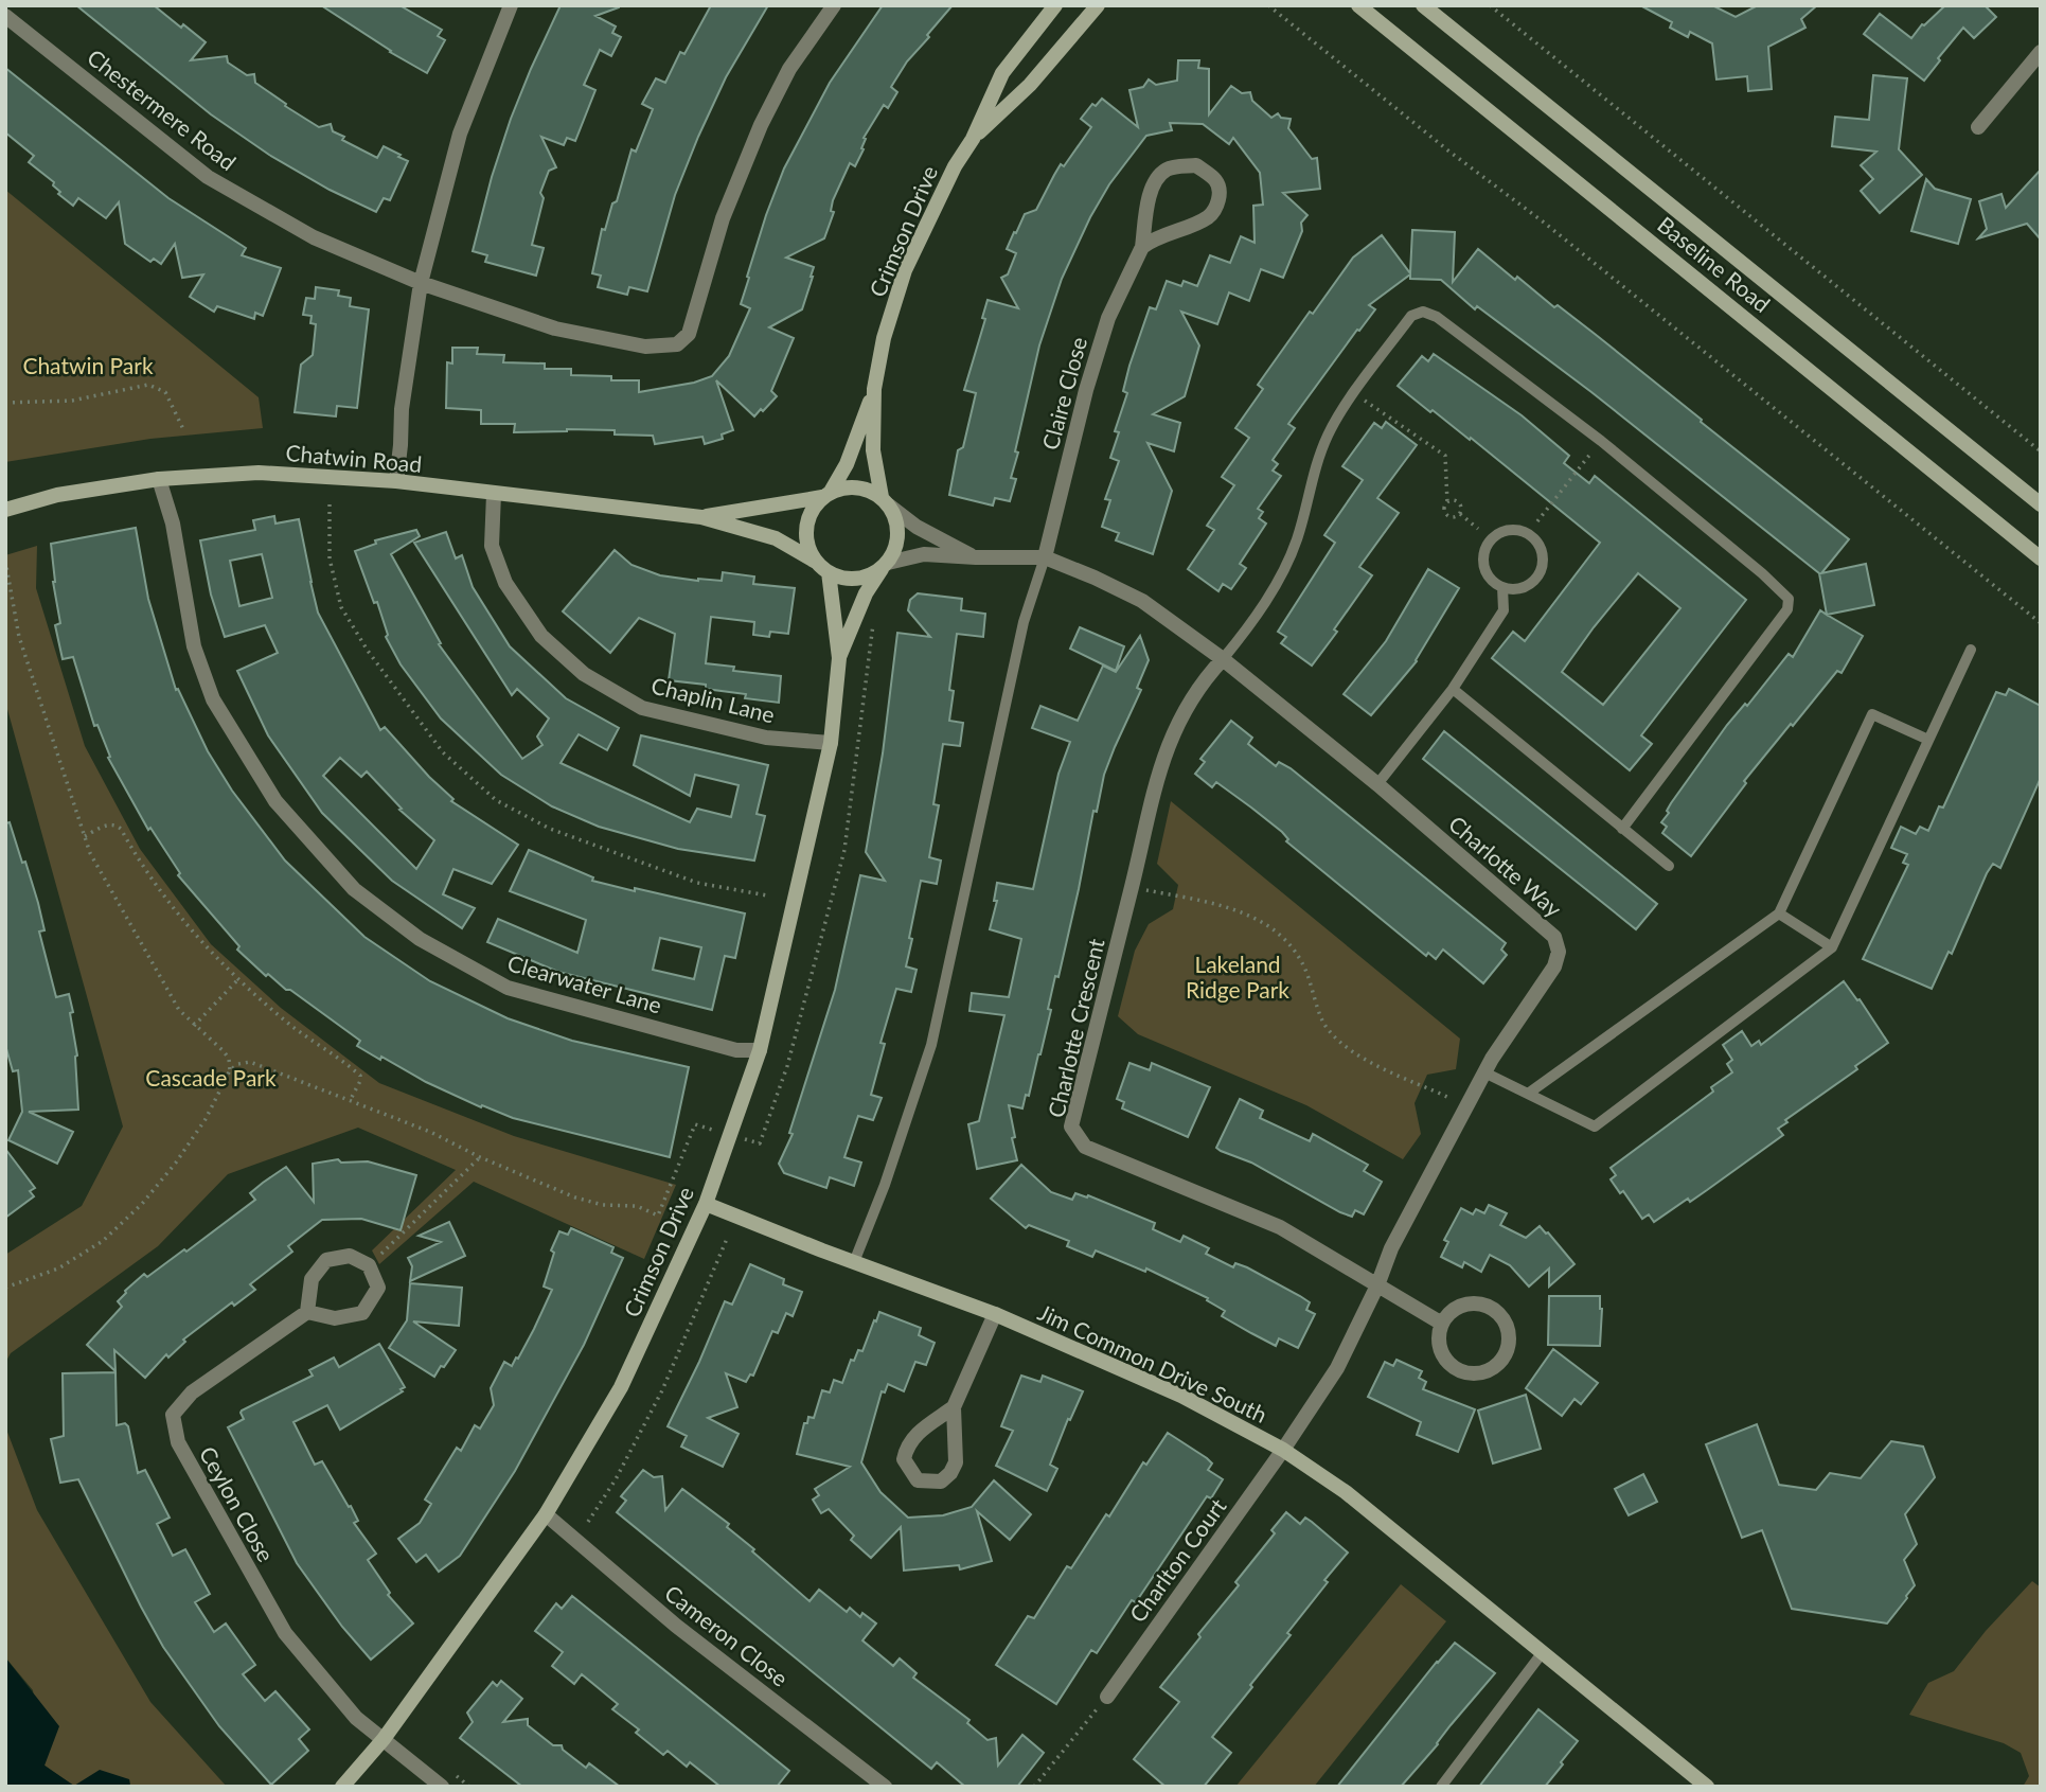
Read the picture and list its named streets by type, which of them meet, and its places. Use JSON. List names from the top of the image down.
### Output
{
  "streets": {
    "street": [
      "Chestermere Road",
      "Crimson Drive",
      "Baseline Road",
      "Claire Close",
      "Chatwin Road",
      "Chaplin Lane",
      "Charlotte Way",
      "Clearwater Lane",
      "Charlotte Crescent",
      "Jim Common Drive South",
      "Ceylon Close",
      "Charlton Court",
      "Cameron Close"
    ]
  },
  "crossings": [
    ["Crimson Drive", "Chatwin Road"],
    ["Crimson Drive", "Chaplin Lane"],
    ["Crimson Drive", "Clearwater Lane"],
    ["Crimson Drive", "Jim Common Drive South"],
    ["Crimson Drive", "Ceylon Close"],
    ["Crimson Drive", "Cameron Close"],
    ["Claire Close", "Charlotte Way"],
    ["Chatwin Road", "Chaplin Lane"],
    ["Chatwin Road", "Clearwater Lane"],
    ["Charlotte Way", "Charlotte Crescent"],
    ["Charlotte Way", "Jim Common Drive South"],
    ["Charlotte Way", "Charlton Court"],
    ["Jim Common Drive South", "Charlton Court"]
  ],
  "parks": ["Chatwin Park", "Lakeland Ridge Park", "Cascade Park"]
}
